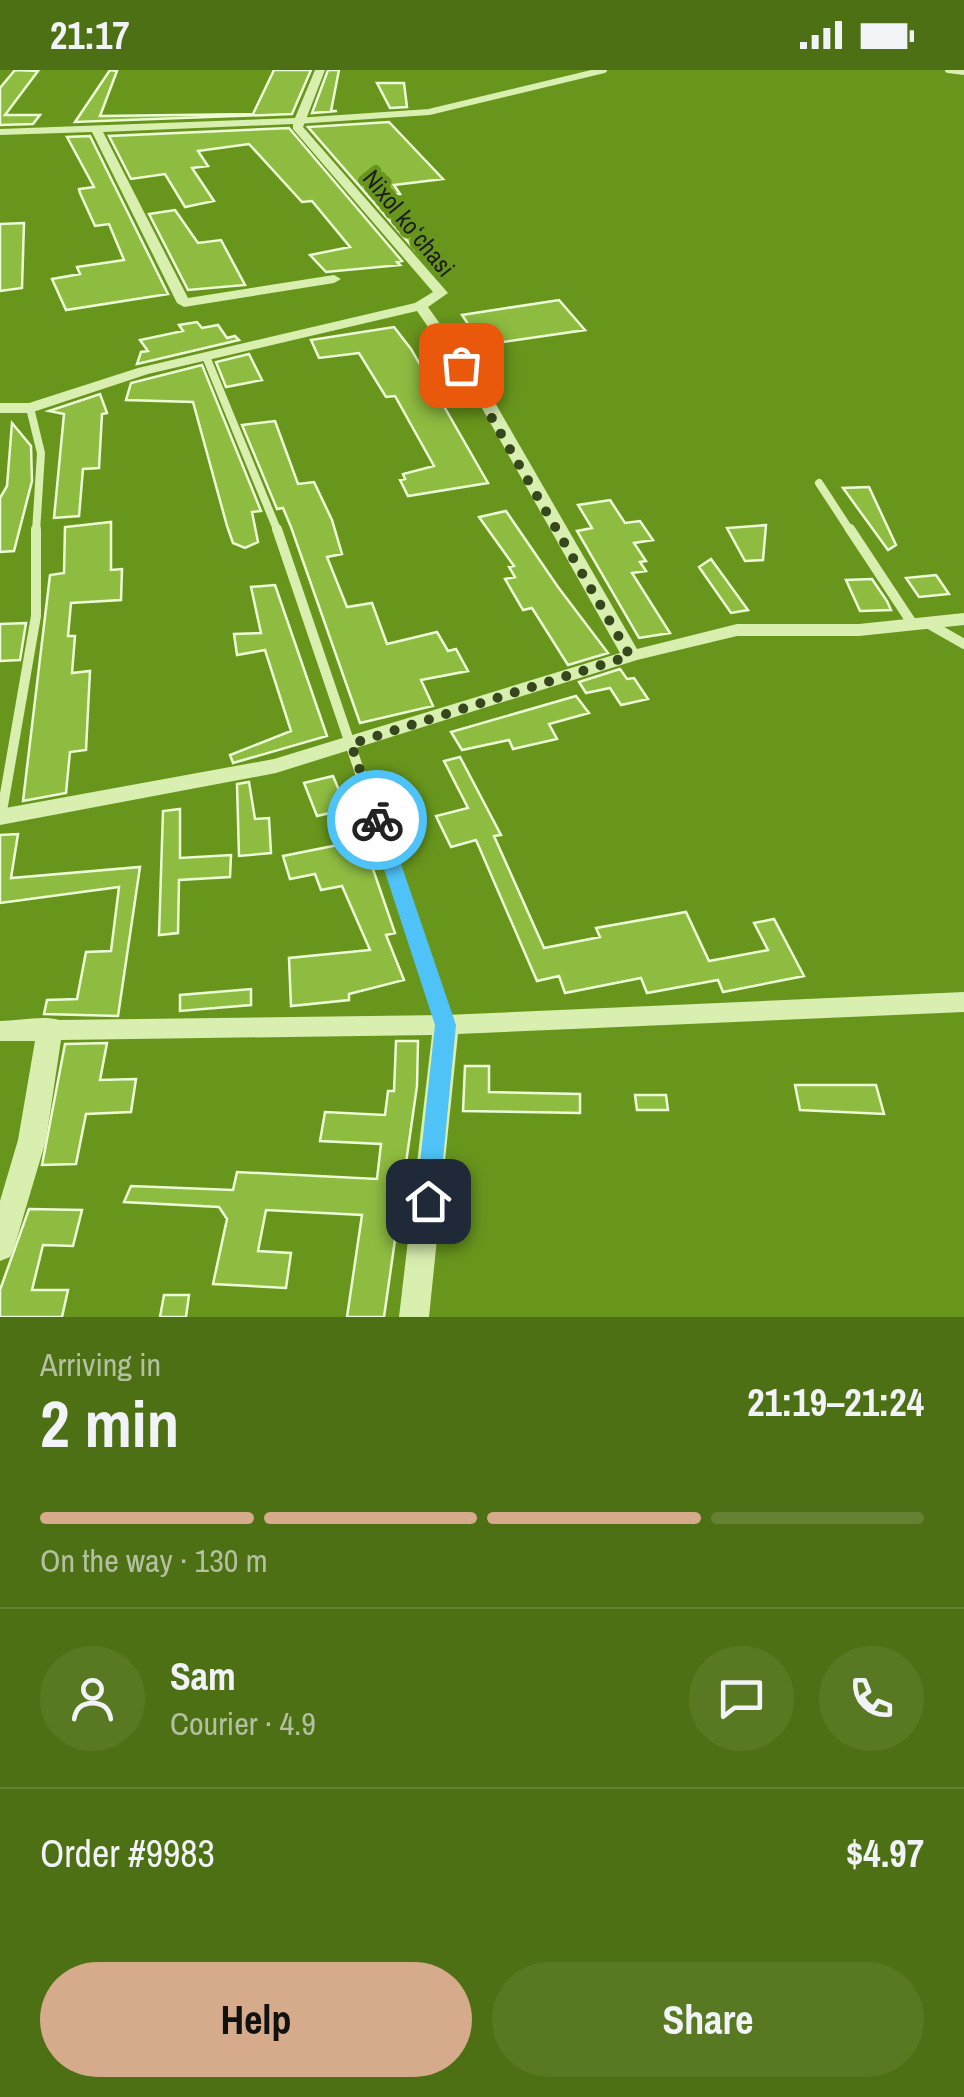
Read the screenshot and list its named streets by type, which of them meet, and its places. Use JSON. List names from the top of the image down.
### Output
{
  "streets": {
    "street": ["Nixol koʻchasi"]
  },
  "page": {
    "status": "21:17",
    "heading": ["2 min", "Arriving in", "21:19–21:24"],
    "panel": [
      "Sam",
      "Courier · 4.9",
      "Order #9983",
      "$4.97"
    ],
    "bar": "On the way · 130 m",
    "buttons": ["Help", "Share"]
  }
}
